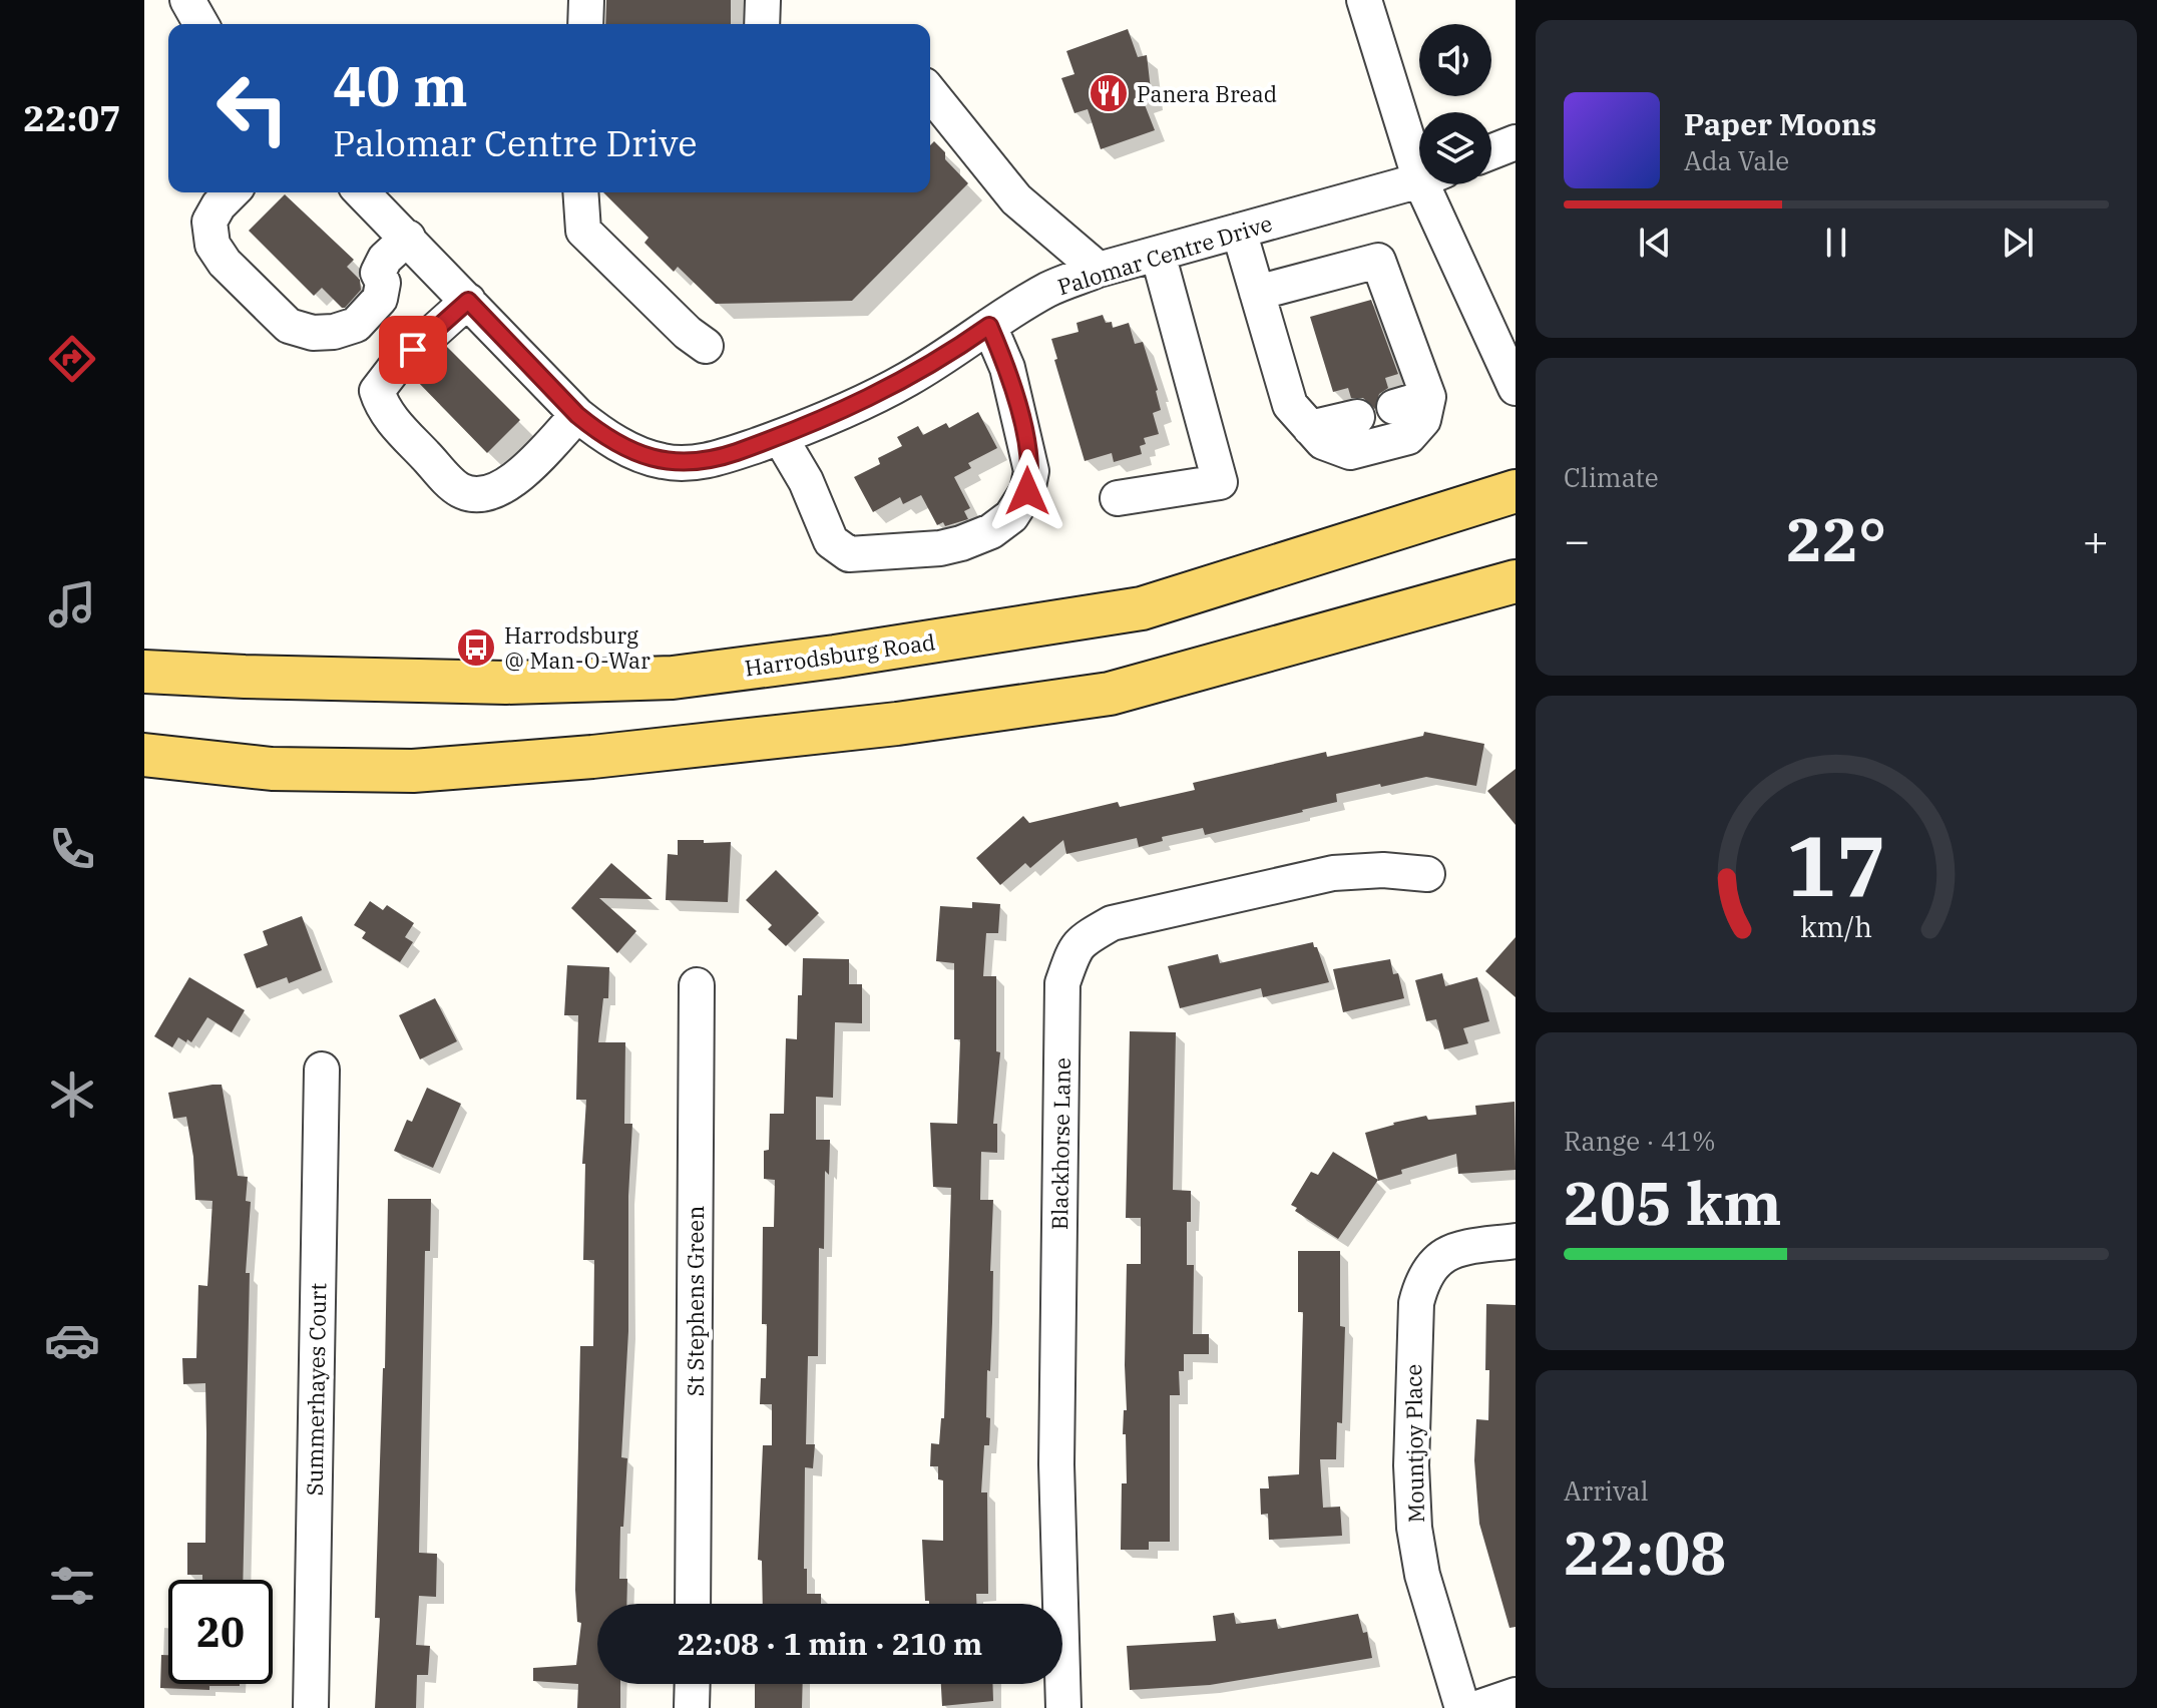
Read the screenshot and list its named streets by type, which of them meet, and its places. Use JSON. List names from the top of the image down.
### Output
{
  "streets": {
    "main road": ["Harrodsburg Road"],
    "street": [
      "Palomar Centre Drive",
      "Blackhorse Lane",
      "St Stephens Green",
      "Summerhayes Court",
      "Mountjoy Place"
    ]
  },
  "places": {
    "restaurant": ["Panera Bread"],
    "bus stop": ["Harrodsburg @ Man-O-War"]
  },
  "page": {
    "tabs": "22:07",
    "turn": ["40 m", "Palomar Centre Drive"],
    "song": ["Paper Moons", "Ada Vale"],
    "tile": [
      "Climate",
      ["Range · 41%", "205 km"],
      ["Arrival", "22:08"]
    ],
    "heat": ["−", "22°", "+"],
    "limit": "20",
    "trip": "22:08 · 1 min · 210 m",
    "gauge": ["17", "km/h"]
  }
}
